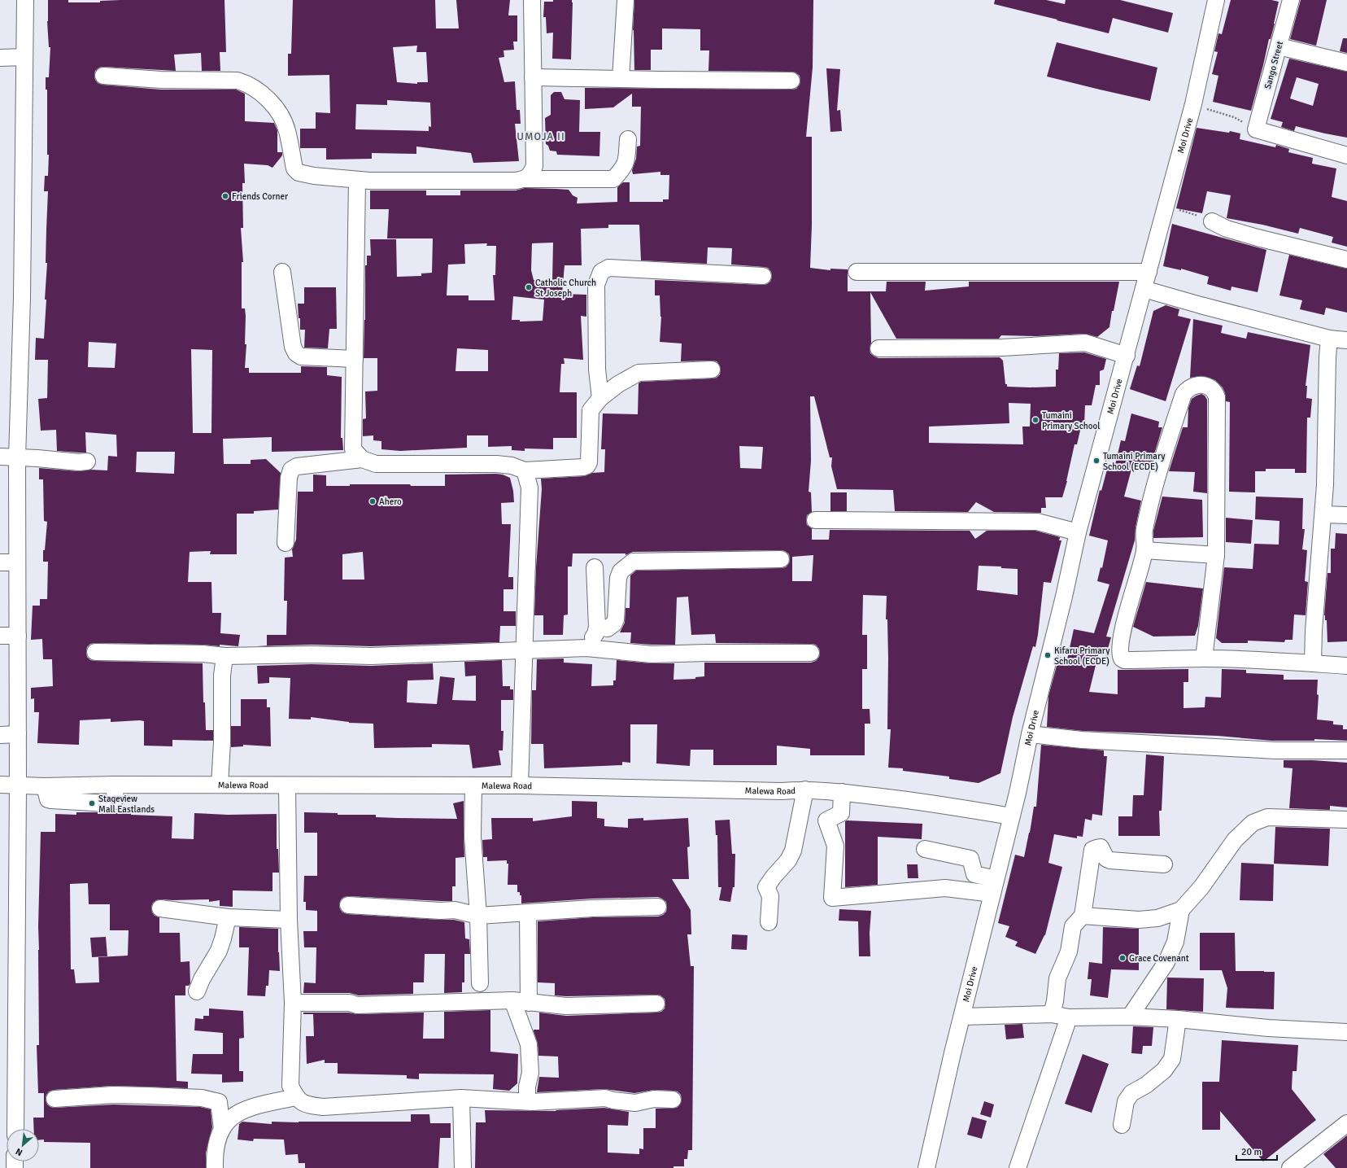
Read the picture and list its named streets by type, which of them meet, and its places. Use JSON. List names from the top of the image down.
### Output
{
  "streets": {
    "street": ["Sango Street", "Moi Drive", "Malewa Road"]
  },
  "crossings": [
    ["Moi Drive", "Malewa Road"]
  ],
  "districts": ["UMOJA II"],
  "places": [
    "Friends Corner",
    "Catholic Church St Joseph",
    "Tumaini Primary School",
    "Tumaini Primary School (ECDE)",
    "Ahero",
    "Kifaru Primary School (ECDE)",
    "Stageview Mall Eastlands",
    "Grace Covenant"
  ],
  "scale_bar": "20 m",
  "north": "bottom left"
}
